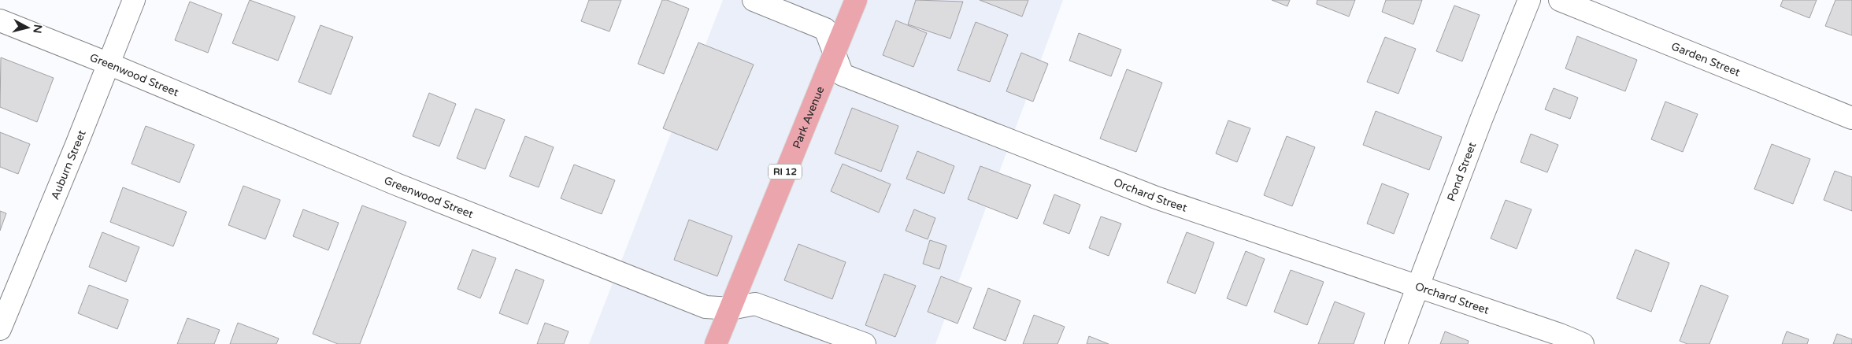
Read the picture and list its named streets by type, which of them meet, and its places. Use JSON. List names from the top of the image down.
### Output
{
  "streets": {
    "main road": ["Park Avenue", "RI 12"],
    "street": [
      "Garden Street",
      "Greenwood Street",
      "Auburn Street",
      "Pond Street",
      "Orchard Street"
    ]
  },
  "crossings": [
    ["Greenwood Street", "Park Avenue"],
    ["Greenwood Street", "Auburn Street"],
    ["Park Avenue", "Orchard Street"],
    ["Pond Street", "Orchard Street"]
  ],
  "north": "right"
}
